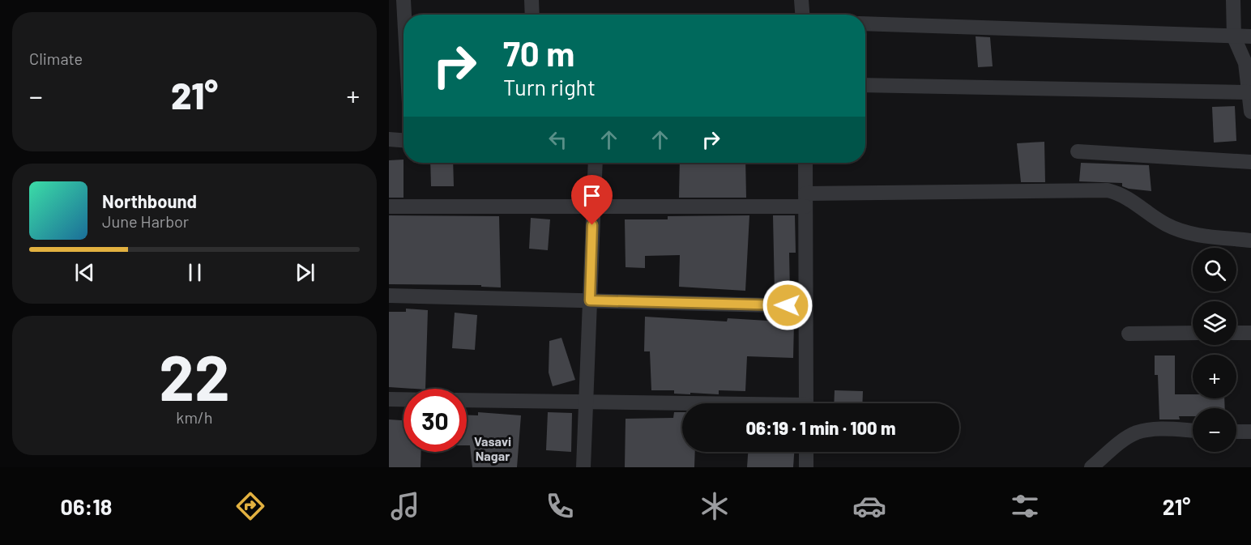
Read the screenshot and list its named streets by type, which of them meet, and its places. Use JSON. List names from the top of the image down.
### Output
{
  "districts": ["Vasavi Nagar"],
  "page": {
    "tile": [
      "Climate",
      ["22", "km/h"]
    ],
    "turn": ["70 m", "Turn right"],
    "heat": ["−", "21°", "+"],
    "song": ["Northbound", "June Harbor"],
    "map_buttons": ["+", "−"],
    "limit": "30",
    "trip": "06:19 · 1 min · 100 m",
    "tabs": ["06:18", "21°"]
  }
}
